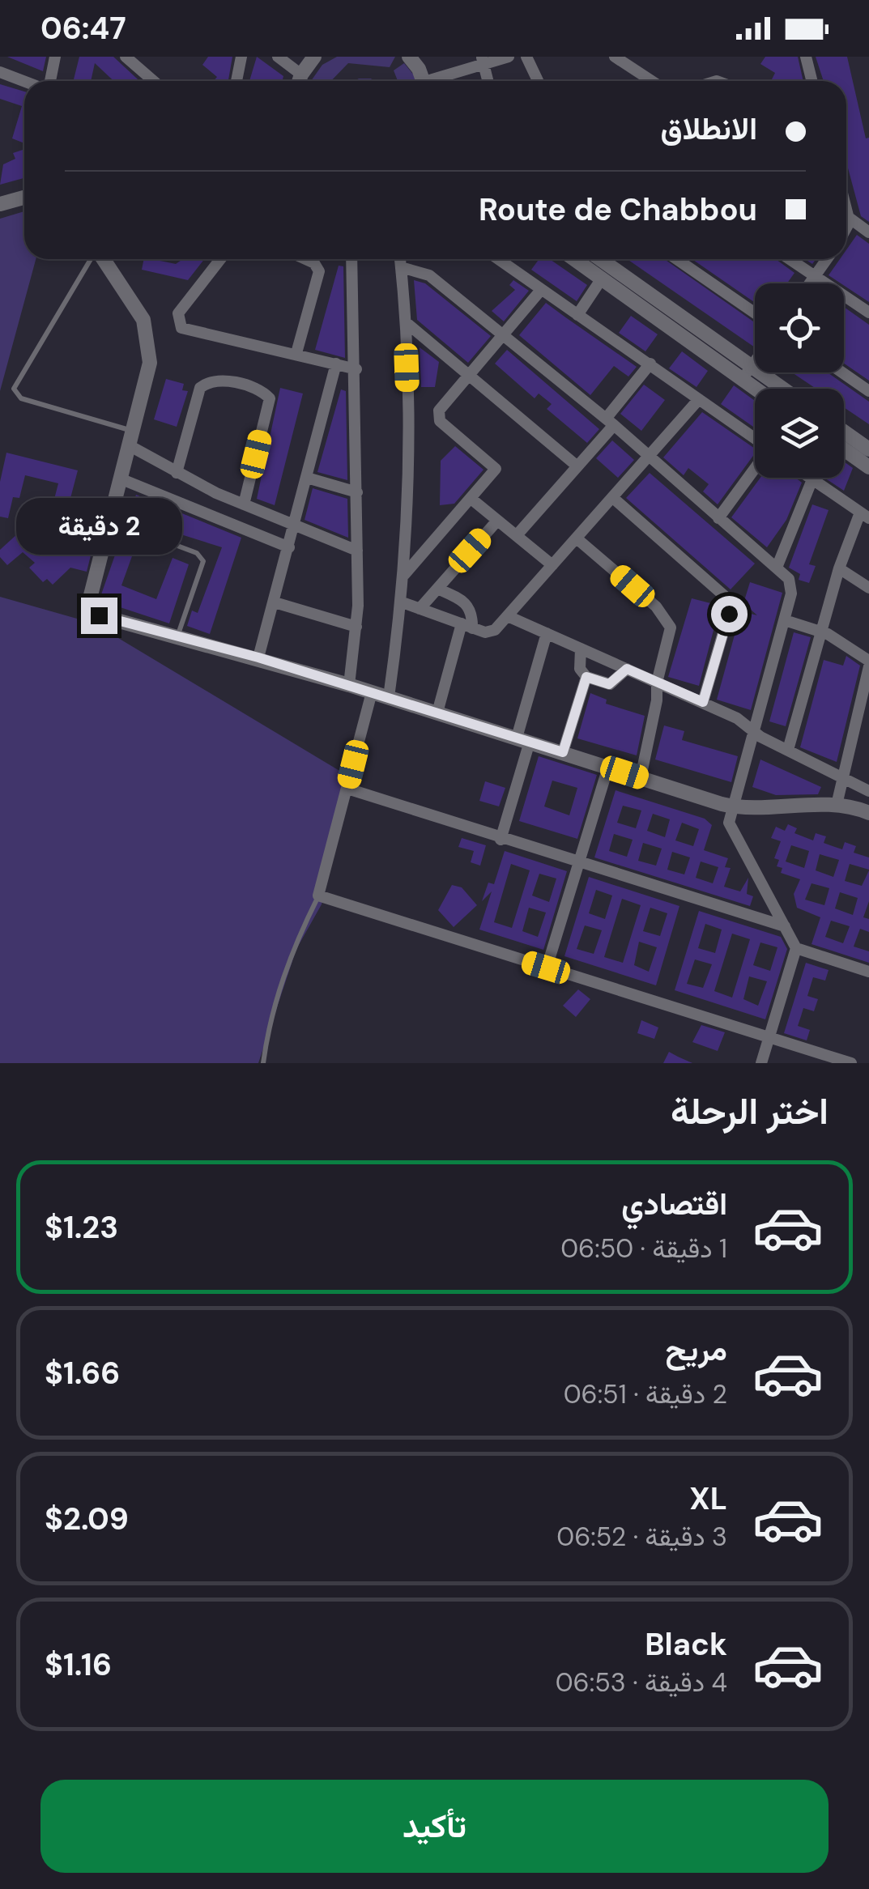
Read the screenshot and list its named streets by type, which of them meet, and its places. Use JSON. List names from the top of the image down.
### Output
{
  "page": {
    "status": "06:47",
    "banner": ["الانطلاق", "Route de Chabbou"],
    "bubble": "2 دقيقة",
    "heading": "اختر الرحلة",
    "list": [
      {
        "name": "اقتصادي",
        "note": "1 دقيقة · 06:50",
        "value": "$1.23"
      },
      {
        "name": "مريح",
        "note": "2 دقيقة · 06:51",
        "value": "$1.66"
      },
      {
        "name": "XL",
        "note": "3 دقيقة · 06:52",
        "value": "$2.09"
      },
      {
        "name": "Black",
        "note": "4 دقيقة · 06:53",
        "value": "$1.16"
      }
    ],
    "buttons": "تأكيد"
  }
}
